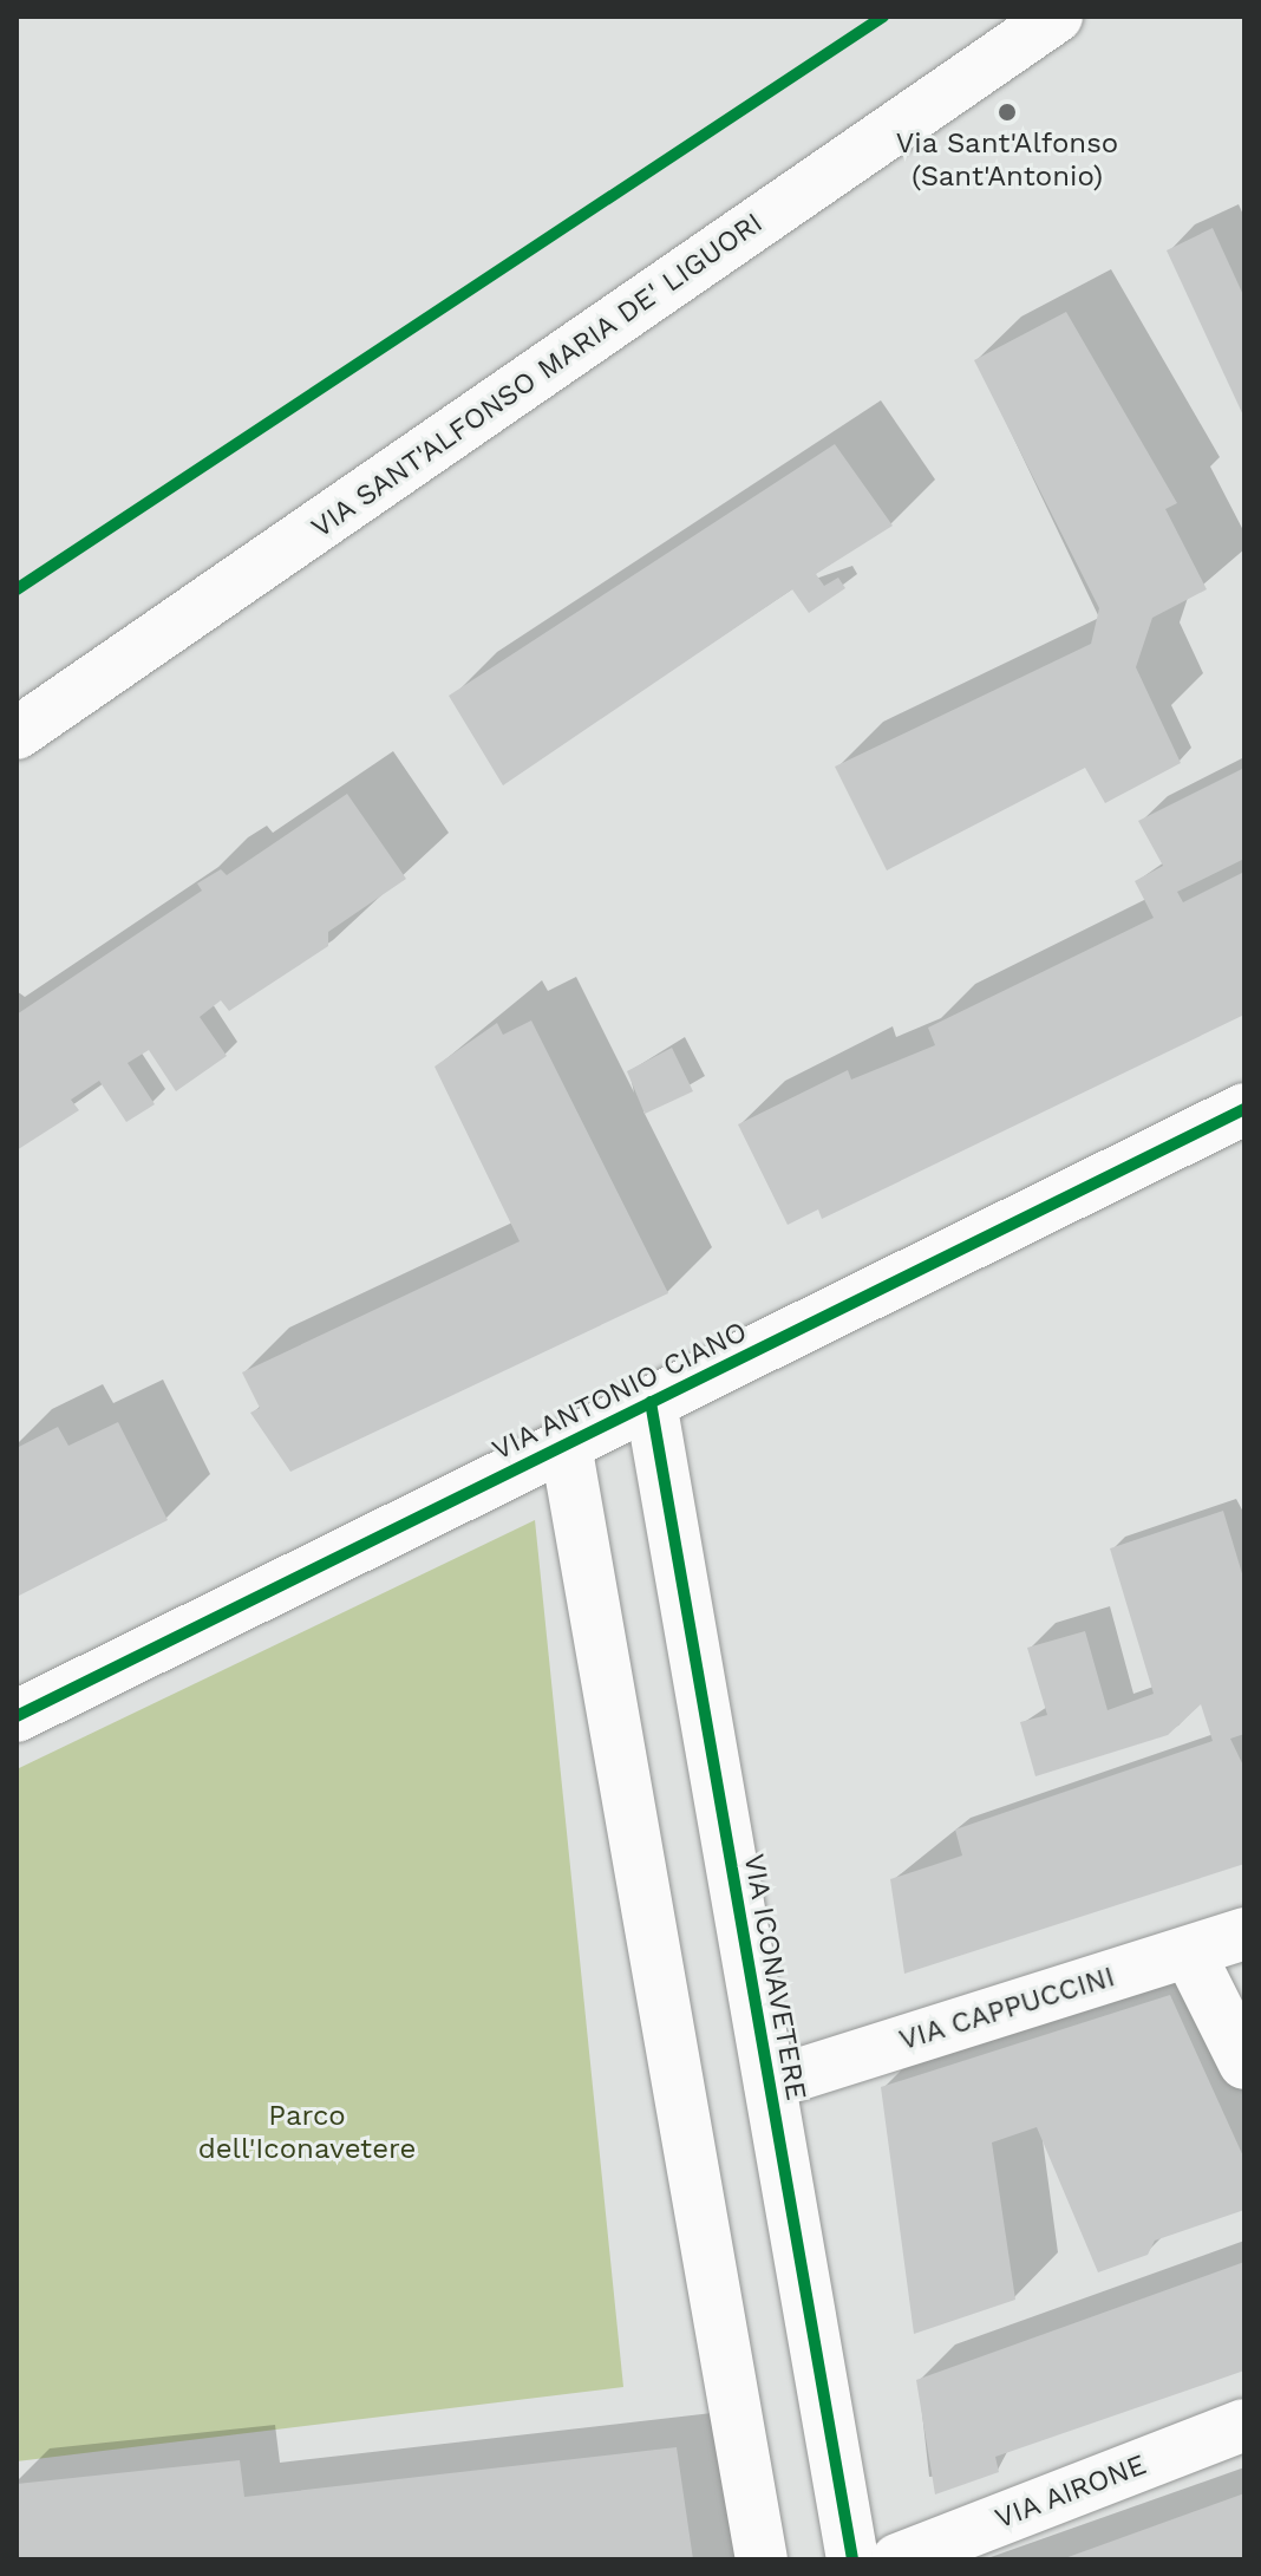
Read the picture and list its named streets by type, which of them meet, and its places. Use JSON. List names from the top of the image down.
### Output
{
  "streets": {
    "street": [
      "VIA SANT'ALFONSO MARIA DE' LIGUORI",
      "VIA ANTONIO CIANO",
      "VIA ICONAVETERE",
      "VIA CAPPUCCINI",
      "VIA AIRONE"
    ]
  },
  "crossings": [
    ["VIA ANTONIO CIANO", "VIA ICONAVETERE"],
    ["VIA ICONAVETERE", "VIA CAPPUCCINI"]
  ],
  "parks": ["Parco dell'Iconavetere"],
  "places": ["Via Sant'Alfonso (Sant'Antonio)"]
}
